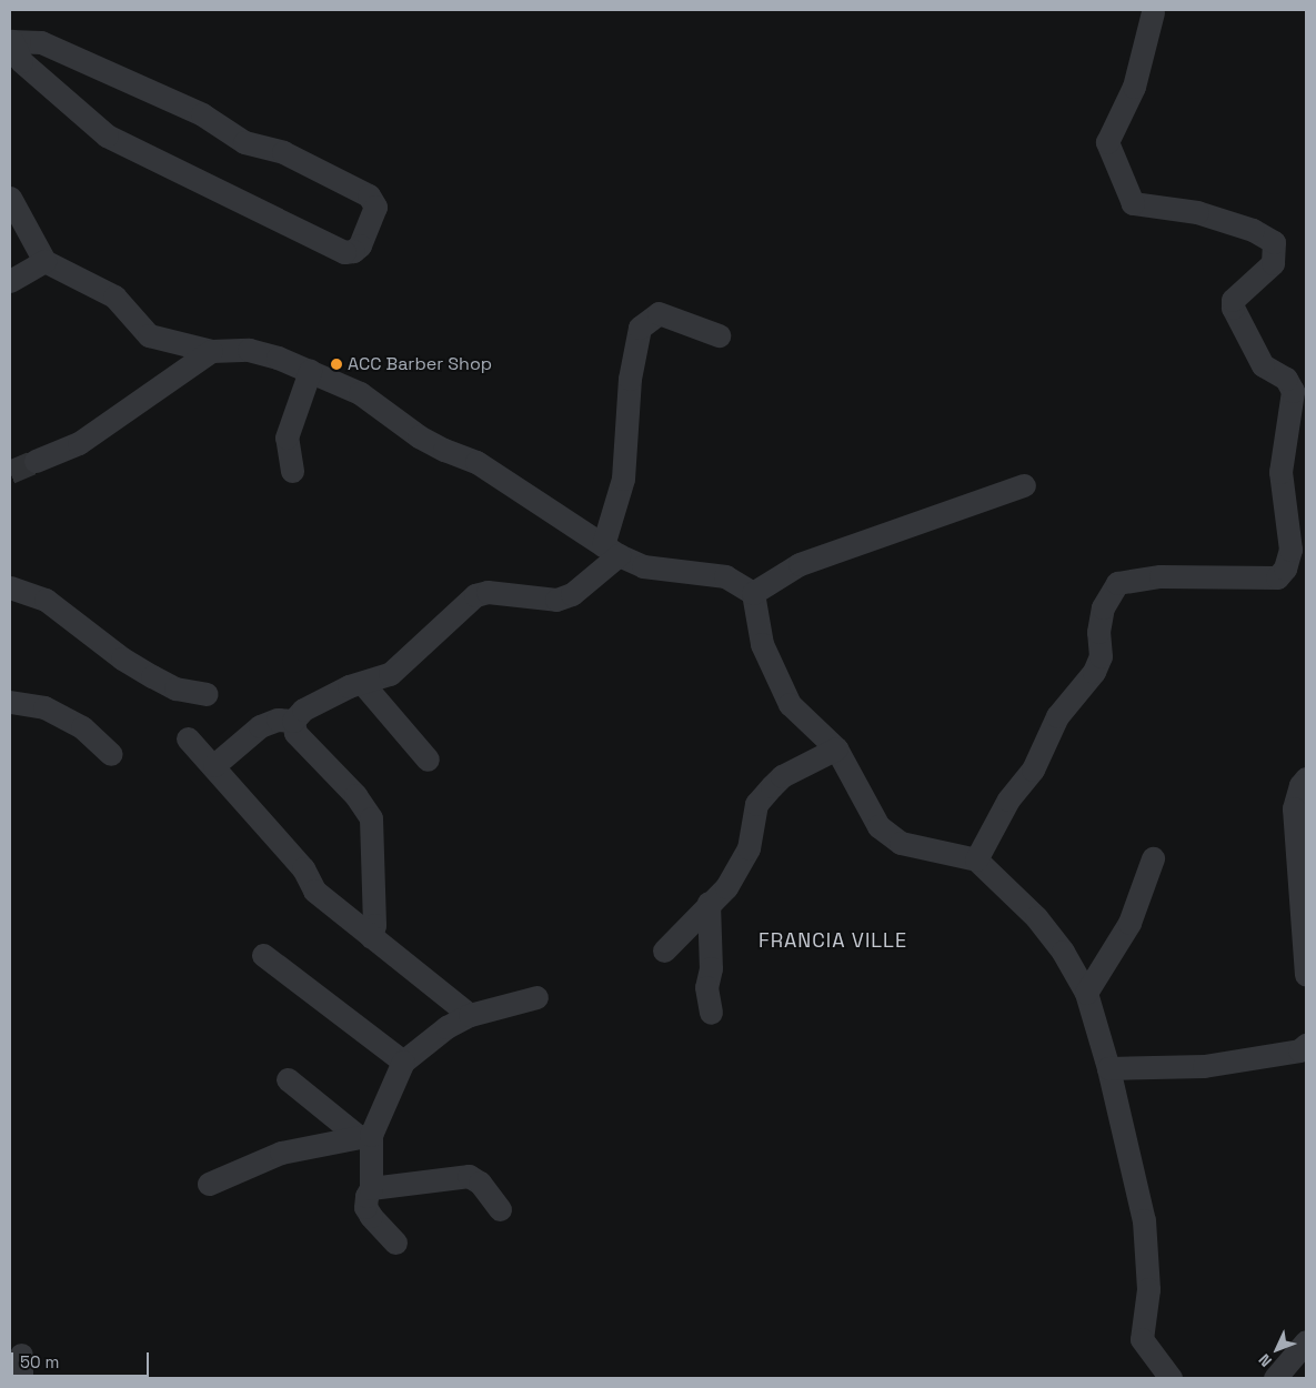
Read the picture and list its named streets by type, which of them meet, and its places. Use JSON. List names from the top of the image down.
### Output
{
  "districts": ["FRANCIA VILLE"],
  "places": ["ACC Barber Shop"],
  "scale_bar": "50 m",
  "north": "bottom left"
}
